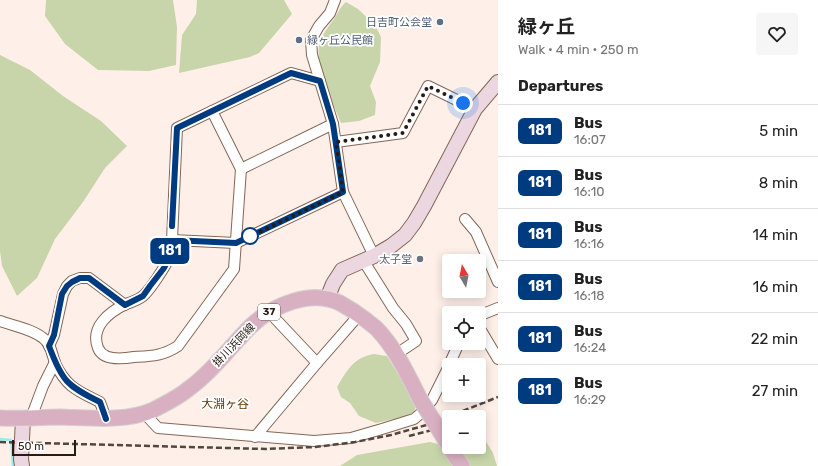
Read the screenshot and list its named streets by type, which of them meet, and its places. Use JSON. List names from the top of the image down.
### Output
{
  "streets": {
    "main road": ["37", "掛川浜岡線"]
  },
  "districts": ["大淵ヶ谷"],
  "places": ["日吉町公会堂", "緑ヶ丘公民館", "太子堂"],
  "lines": ["bus line 181"],
  "scale_bar": "50 m",
  "north": "top",
  "page": {
    "on_map": "181",
    "heading": [
      ["緑ヶ丘", "Walk · 4 min · 250 m"],
      "Departures"
    ],
    "list": [
      {
        "mark": "181",
        "name": "Bus",
        "note": "16:07",
        "value": "5 min"
      },
      {
        "mark": "181",
        "name": "Bus",
        "note": "16:10",
        "value": "8 min"
      },
      {
        "mark": "181",
        "name": "Bus",
        "note": "16:16",
        "value": "14 min"
      },
      {
        "mark": "181",
        "name": "Bus",
        "note": "16:18",
        "value": "16 min"
      },
      {
        "mark": "181",
        "name": "Bus",
        "note": "16:24",
        "value": "22 min"
      },
      {
        "mark": "181",
        "name": "Bus",
        "note": "16:29",
        "value": "27 min"
      }
    ],
    "map_buttons": ["+", "−"],
    "scale": "50 m"
  }
}
